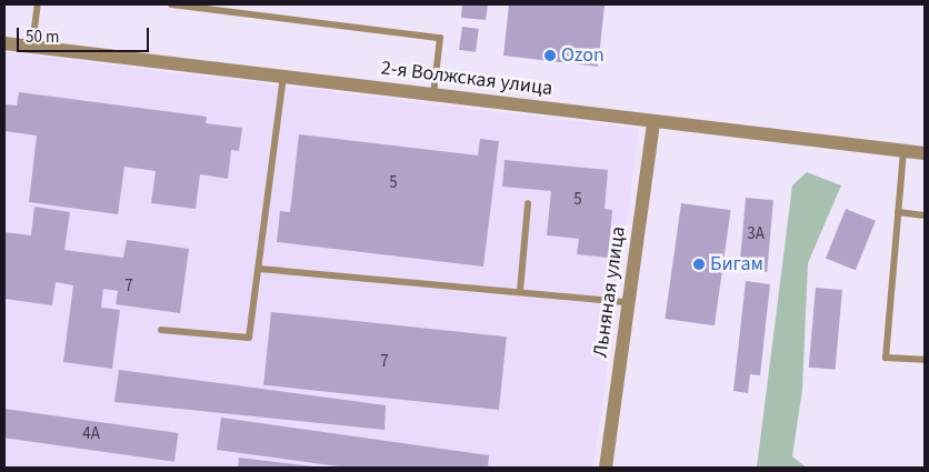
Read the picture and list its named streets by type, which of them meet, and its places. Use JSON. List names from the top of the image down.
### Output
{
  "streets": {
    "street": ["2-я Волжская улица", "Льняная улица"]
  },
  "crossings": [
    ["2-я Волжская улица", "Льняная улица"]
  ],
  "places": ["Ozon", "Бигам"],
  "house_numbers": [
    "5",
    "5",
    "3А",
    "7",
    "7",
    "4А"
  ],
  "scale_bar": "50 m"
}
